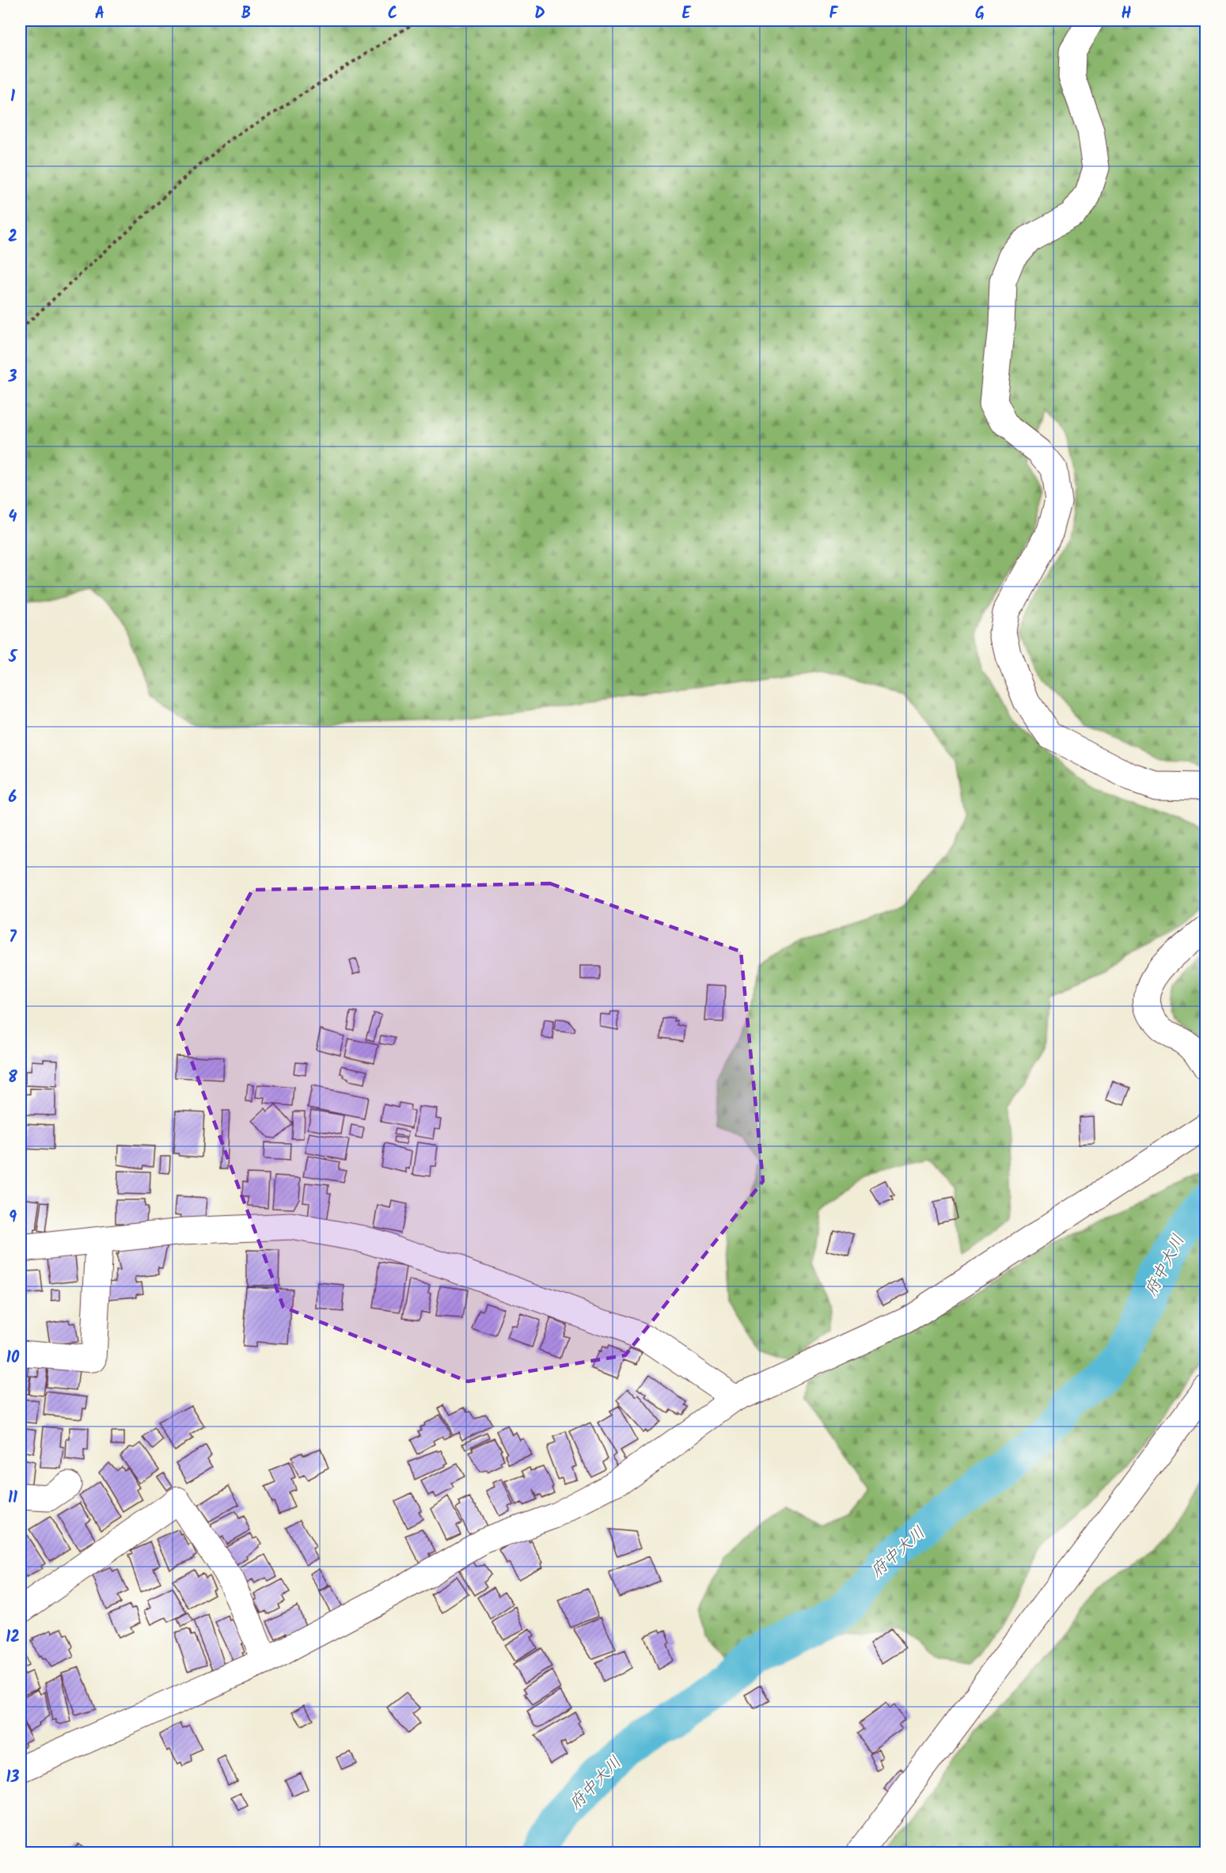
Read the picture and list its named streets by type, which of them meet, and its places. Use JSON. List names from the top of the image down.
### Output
{
  "water": ["府中大川"],
  "grid": {
    "columns": [
      "A",
      "B",
      "C",
      "D",
      "E",
      "F",
      "G",
      "H"
    ],
    "rows": [
      "1",
      "2",
      "3",
      "4",
      "5",
      "6",
      "7",
      "8",
      "9",
      "10",
      "11",
      "12",
      "13"
    ]
  }
}
